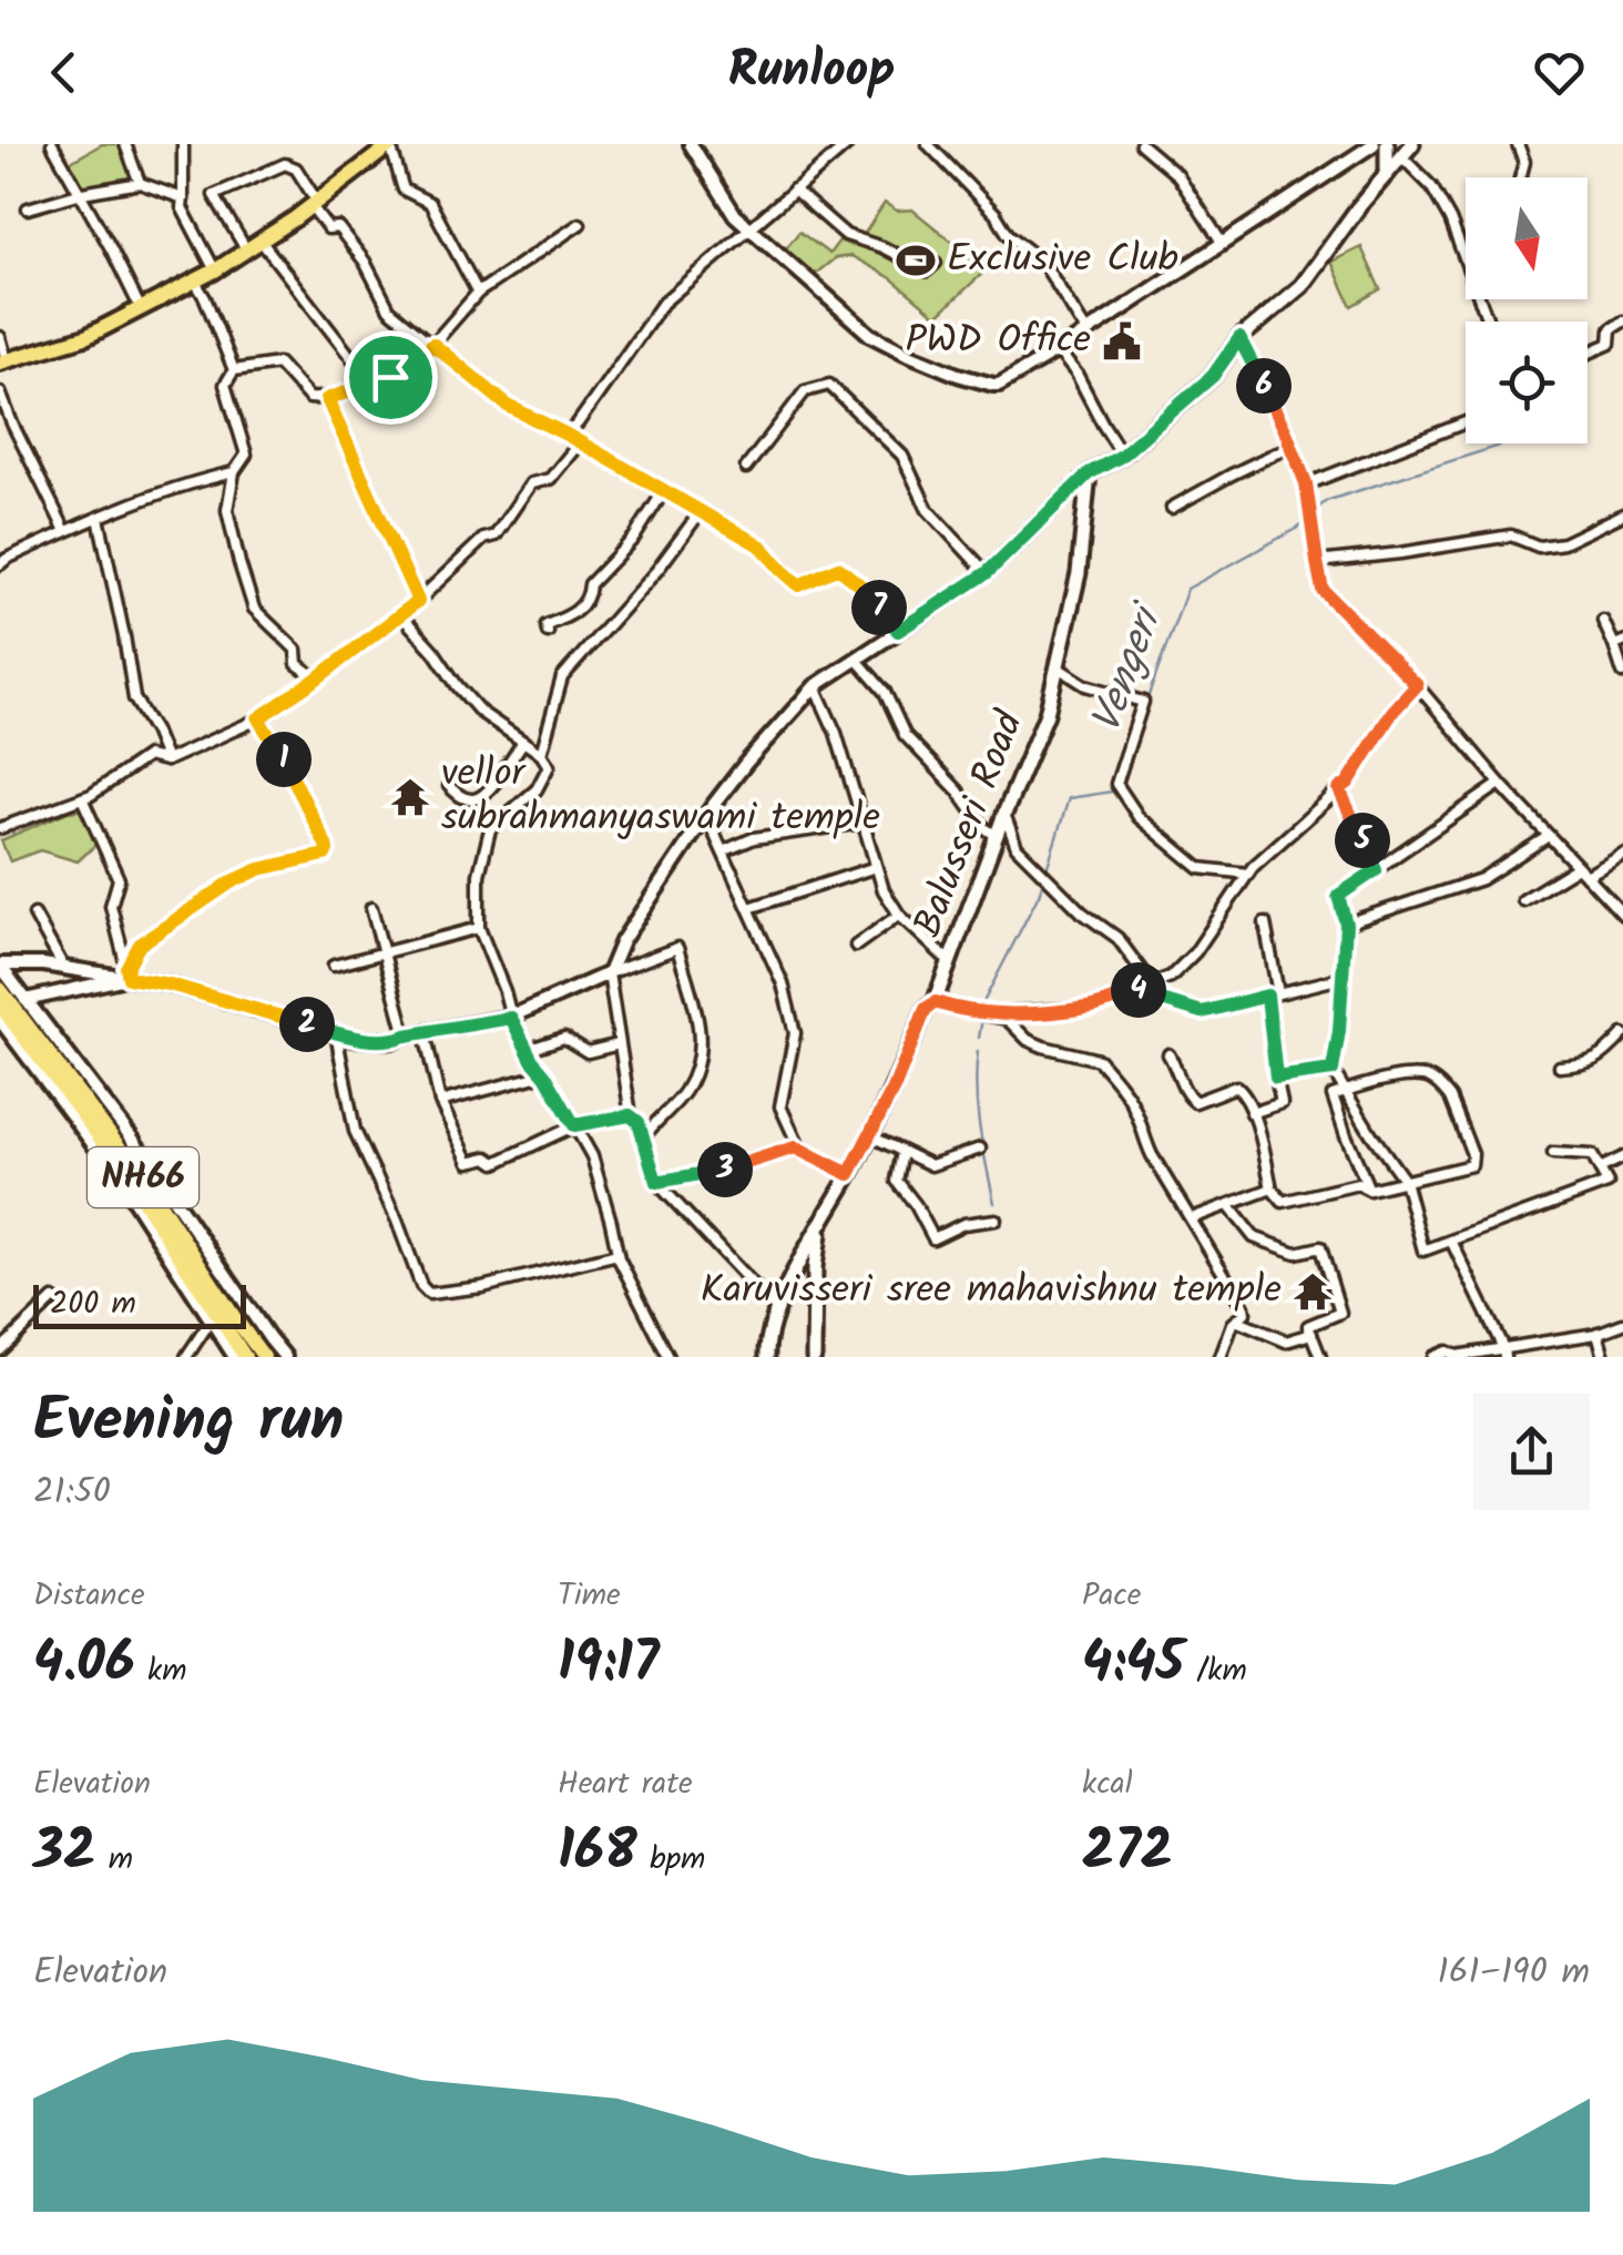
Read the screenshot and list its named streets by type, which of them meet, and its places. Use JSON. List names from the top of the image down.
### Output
{
  "streets": {
    "main road": ["Balusseri Road", "NH66"]
  },
  "water": ["Vengeri"],
  "places": {
    "sports": ["Exclusive Club"],
    "public building": ["PWD Office"],
    "temple": ["vellor subrahmanyaswami temple", "Karuvisseri sree mahavishnu temple"]
  },
  "scale_bar": "200 m",
  "north": "bottom",
  "page": {
    "header": "Runloop",
    "pins": [
      "6",
      "7",
      "1",
      "5",
      "4",
      "2",
      "3"
    ],
    "scale": "200 m",
    "heading": ["Evening run", "21:50"],
    "stats": [
      ["Distance", "4.06 km"],
      ["Time", "19:17"],
      ["Pace", "4:45 /km"],
      ["Elevation", "32 m"],
      ["Heart rate", "168 bpm"],
      ["kcal", "272"]
    ],
    "chart": ["Elevation", "161–190 m"]
  }
}
